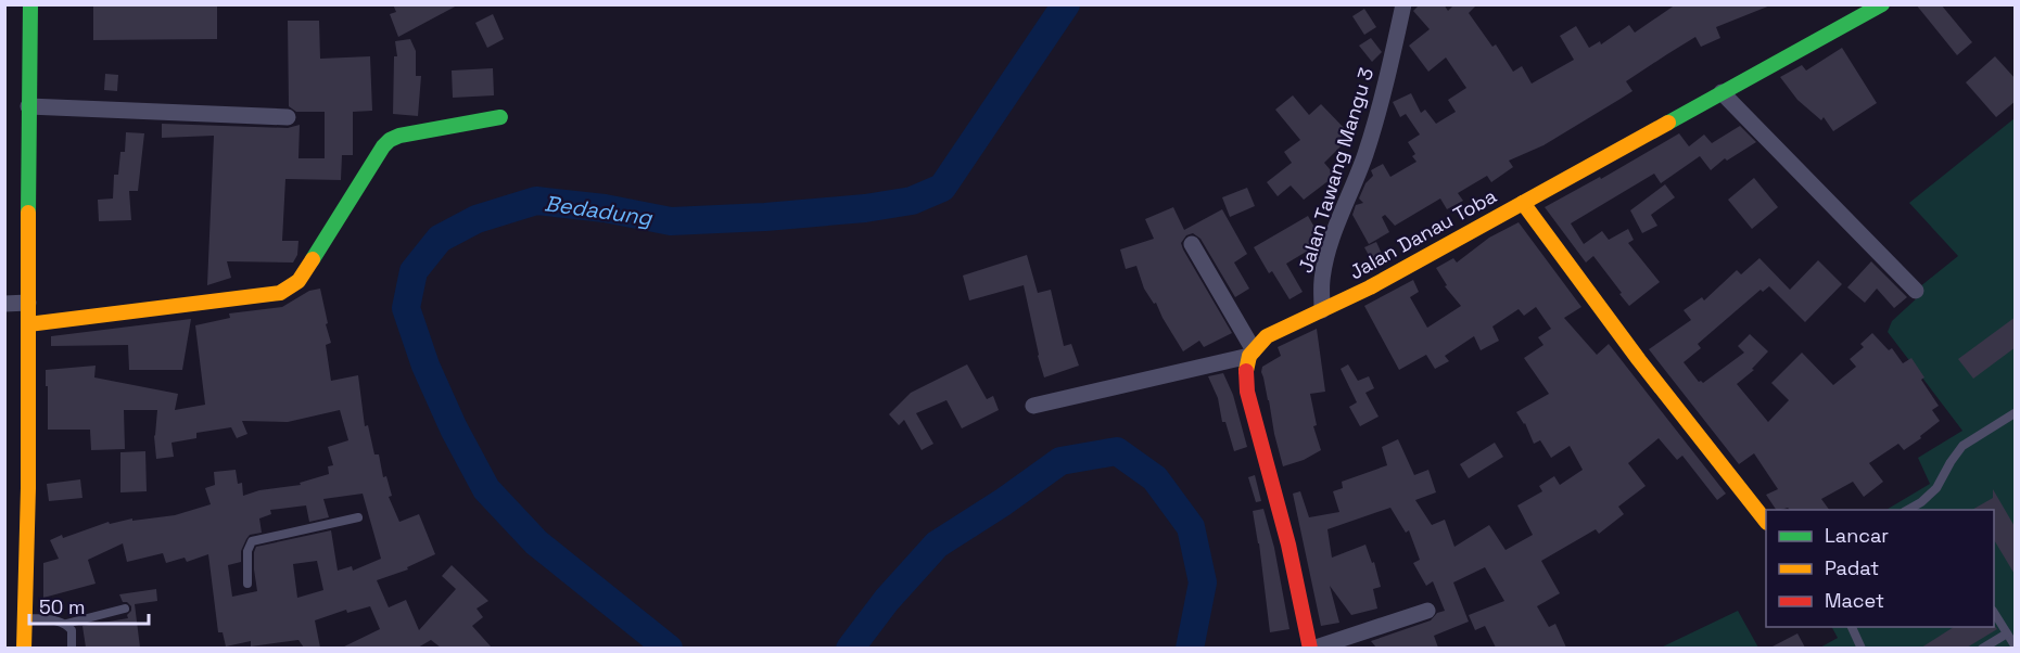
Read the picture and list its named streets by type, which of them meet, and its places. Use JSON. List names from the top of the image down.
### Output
{
  "streets": {
    "main road": ["Jalan Danau Toba"],
    "street": ["Jalan Tawang Mangu 3"]
  },
  "crossings": [
    ["Jalan Tawang Mangu 3", "Jalan Danau Toba"]
  ],
  "water": ["Bedadung"],
  "legend": ["Lancar", "Padat", "Macet"],
  "scale_bar": "50 m"
}
